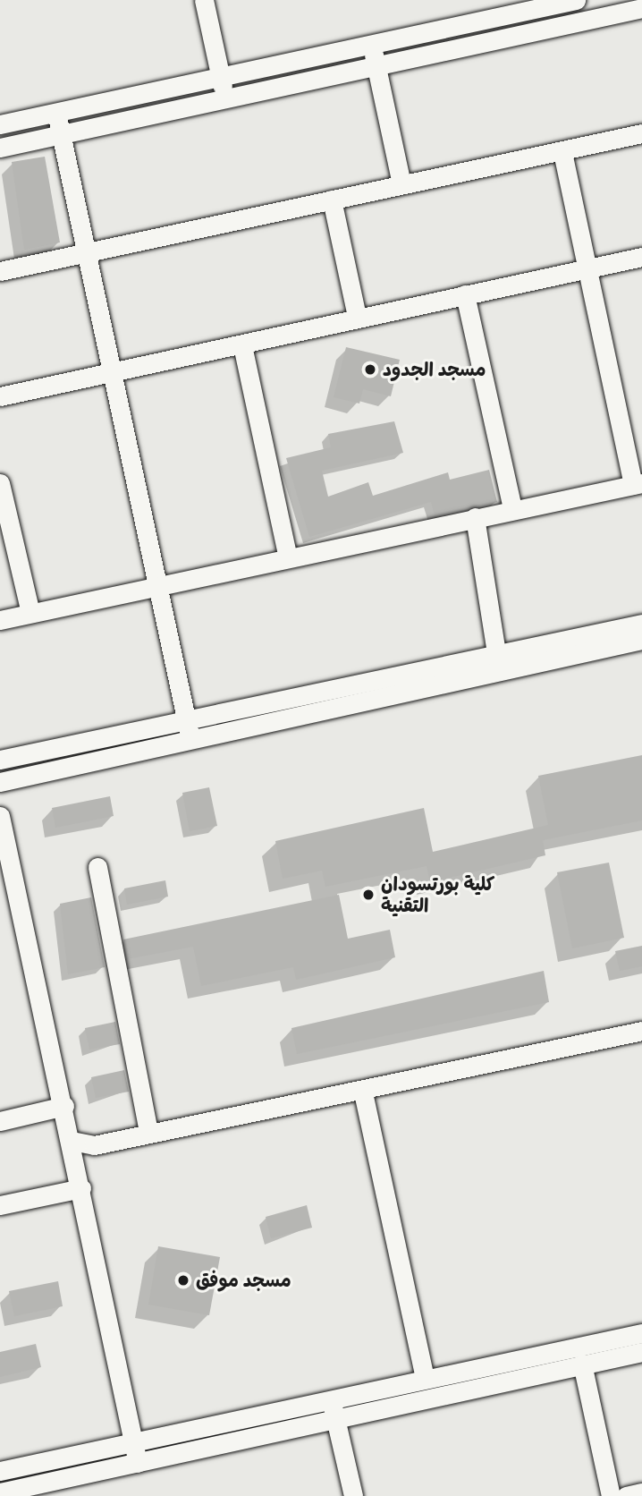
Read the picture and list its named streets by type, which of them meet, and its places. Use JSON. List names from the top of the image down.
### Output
{
  "places": ["مسجد الجدود", "كلية بورتسودان التقنية", "مسجد موفق"]
}
